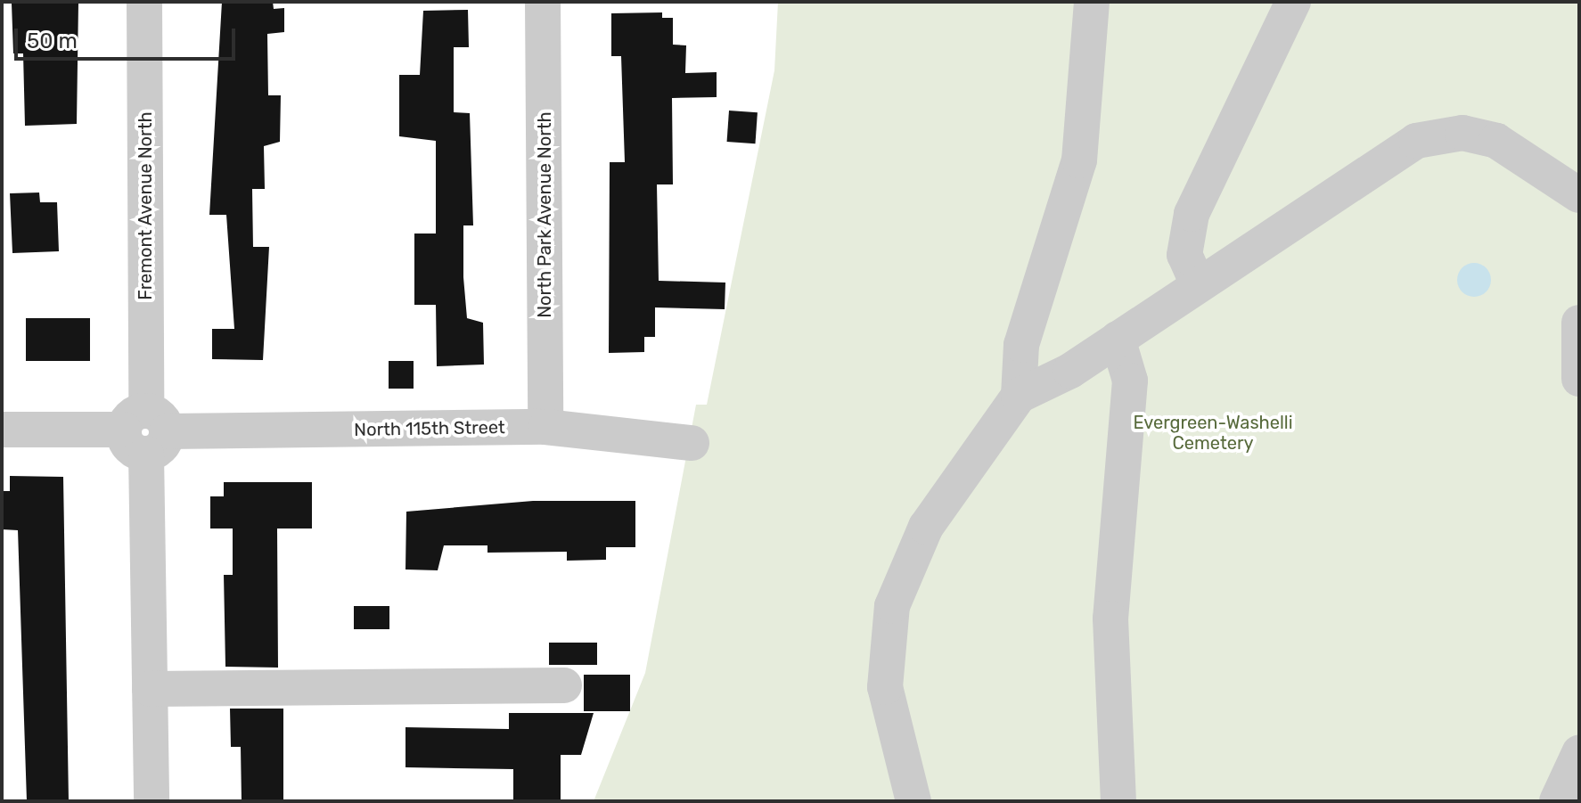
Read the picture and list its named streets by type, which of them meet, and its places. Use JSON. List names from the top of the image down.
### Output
{
  "streets": {
    "street": ["Fremont Avenue North", "North Park Avenue North", "North 115th Street"]
  },
  "crossings": [
    ["Fremont Avenue North", "North 115th Street"],
    ["North Park Avenue North", "North 115th Street"]
  ],
  "parks": ["Evergreen-Washelli Cemetery"],
  "scale_bar": "50 m"
}
